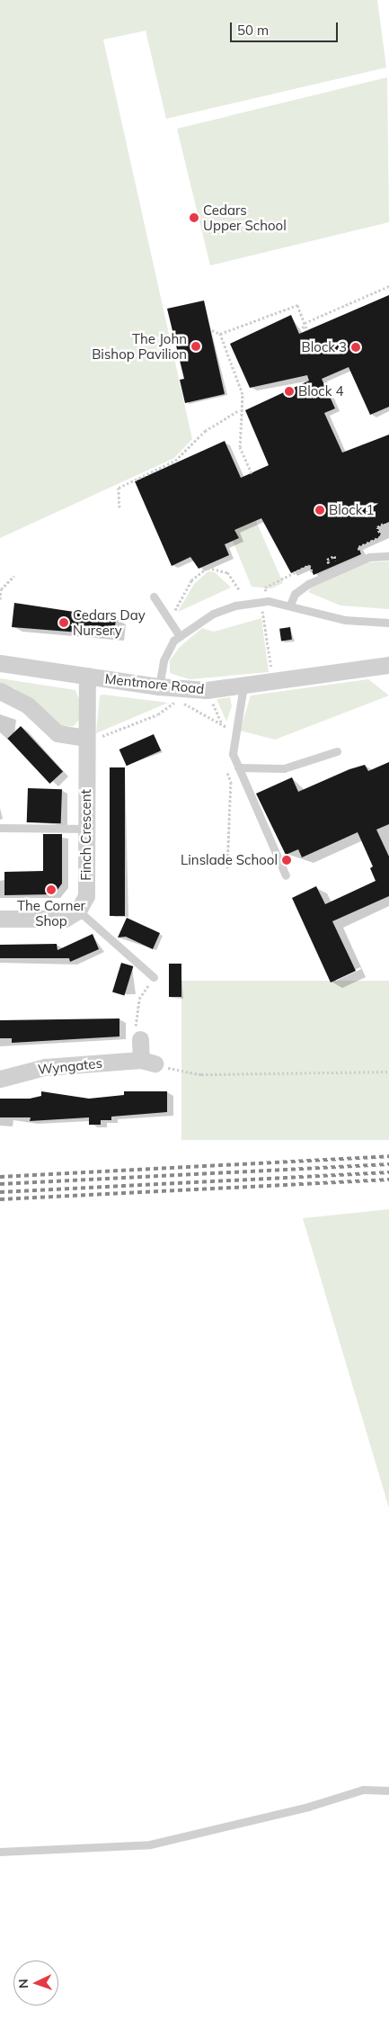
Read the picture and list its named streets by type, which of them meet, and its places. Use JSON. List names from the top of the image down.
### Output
{
  "streets": {
    "street": ["Mentmore Road", "Finch Crescent", "Wyngates"]
  },
  "crossings": [
    ["Mentmore Road", "Finch Crescent"]
  ],
  "places": [
    "Cedars Upper School",
    "The John Bishop Pavilion",
    "Block 3",
    "Block 4",
    "Block 1",
    "Cedars Day Nursery",
    "Linslade School",
    "The Corner Shop"
  ],
  "scale_bar": "50 m",
  "north": "left"
}
